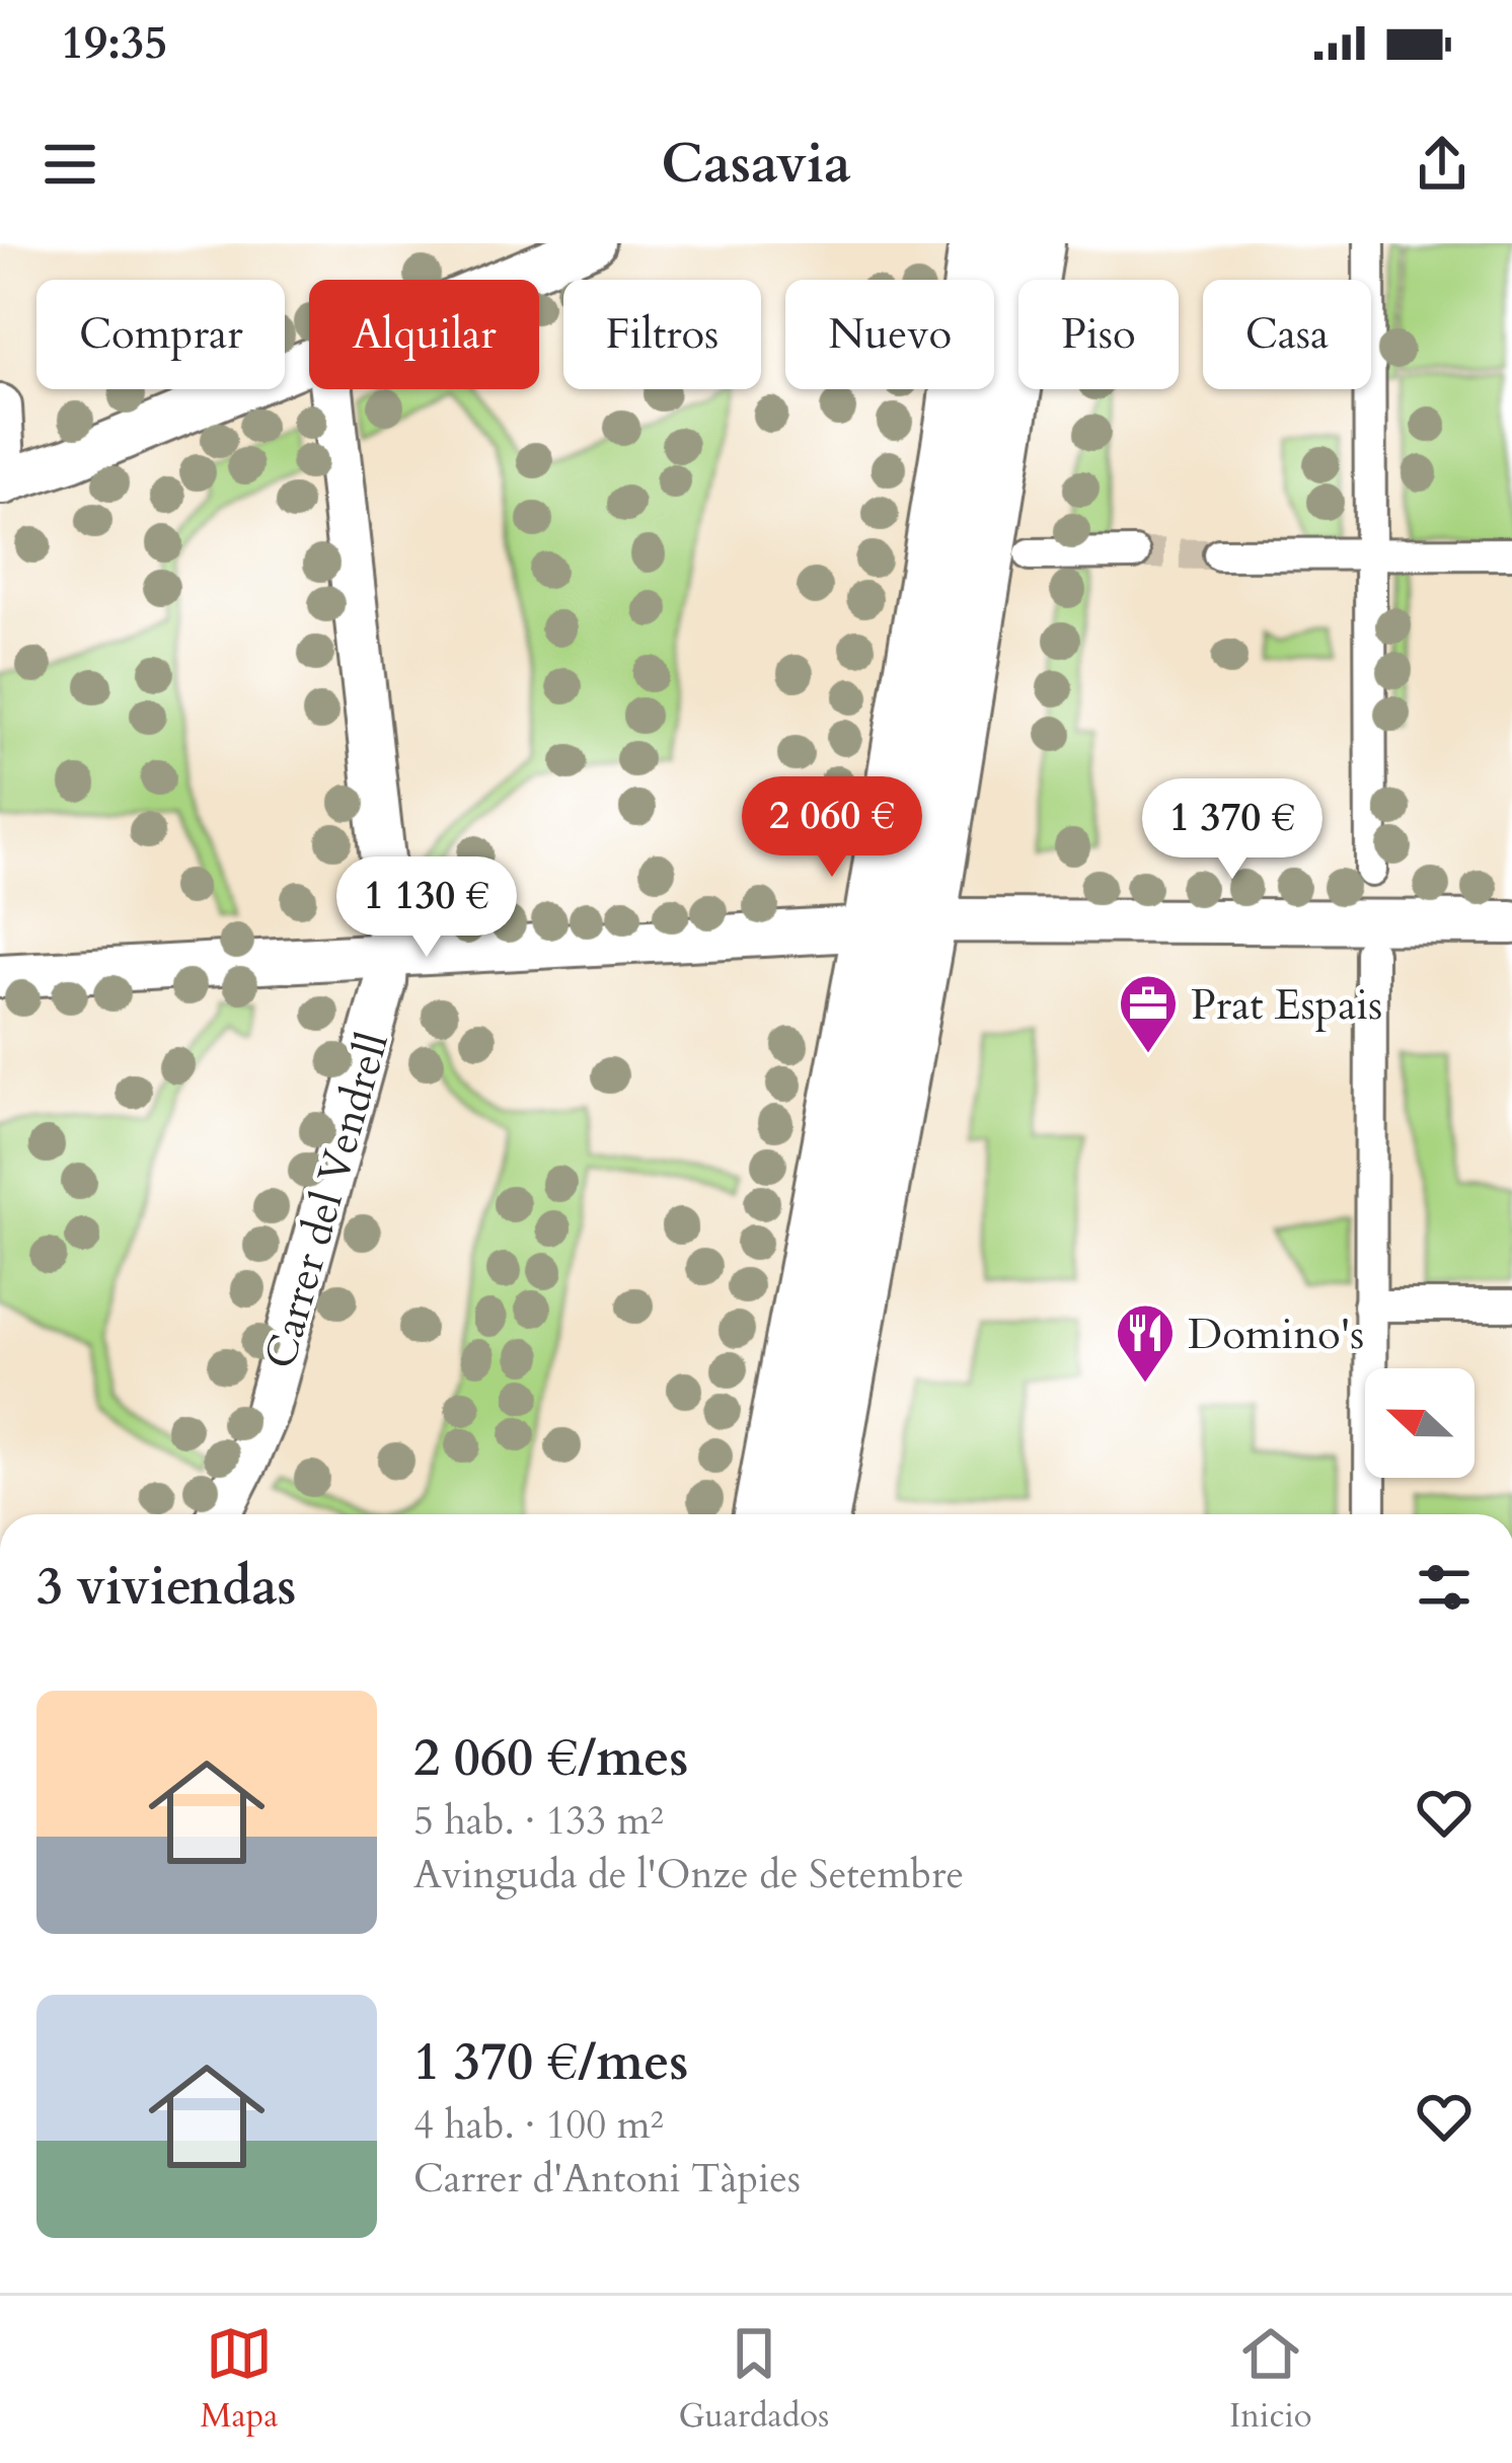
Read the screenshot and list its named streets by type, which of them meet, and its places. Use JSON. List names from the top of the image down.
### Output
{
  "streets": {
    "street": ["Carrer del Vendrell"]
  },
  "places": {
    "office": ["Prat Espais"],
    "restaurant": ["Domino's"]
  },
  "north": "left",
  "page": {
    "status": "19:35",
    "header": "Casavia",
    "chip": [
      "Comprar",
      "Alquilar",
      "Filtros",
      "Nuevo",
      "Piso",
      "Casa"
    ],
    "price": ["2 060 €", "1 370 €", "1 130 €"],
    "heading": "3 viviendas",
    "list": [
      {
        "name": "2 060 €/mes",
        "note": "5 hab. · 133 m² · Avinguda de l'Onze de Setembre"
      },
      {
        "name": "1 370 €/mes",
        "note": "4 hab. · 100 m² · Carrer d'Antoni Tàpies"
      }
    ],
    "tabs": ["Mapa", "Guardados", "Inicio"]
  }
}
